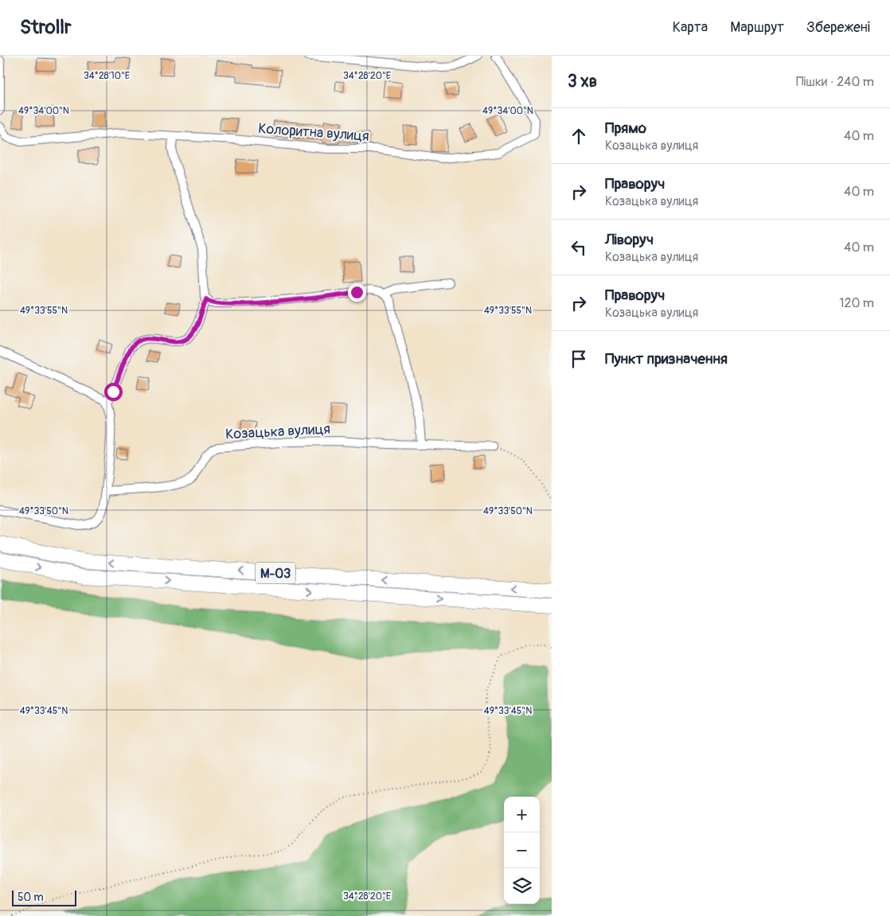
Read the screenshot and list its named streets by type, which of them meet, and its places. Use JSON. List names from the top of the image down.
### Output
{
  "streets": {
    "highway": ["М-03"],
    "street": ["Колоритна вулиця", "Козацька вулиця"]
  },
  "scale_bar": "50 m",
  "page": {
    "header": "Strollr",
    "nav": ["Карта", "Маршрут", "Збережені"],
    "heading": ["3 хв", "Пішки · 240 m"],
    "list": [
      ["Прямо", "Козацька вулиця", "40 m"],
      ["Праворуч", "Козацька вулиця", "40 m"],
      ["Ліворуч", "Козацька вулиця", "40 m"],
      ["Праворуч", "Козацька вулиця", "120 m"],
      "Пункт призначення"
    ],
    "map_buttons": ["+", "−"],
    "scale": "50 m"
  },
  "coordinates": [
    "34°28'10\"E",
    "34°28'20\"E",
    "49°34'00\"N",
    "49°33'55\"N",
    "49°33'50\"N",
    "49°33'45\"N"
  ]
}
